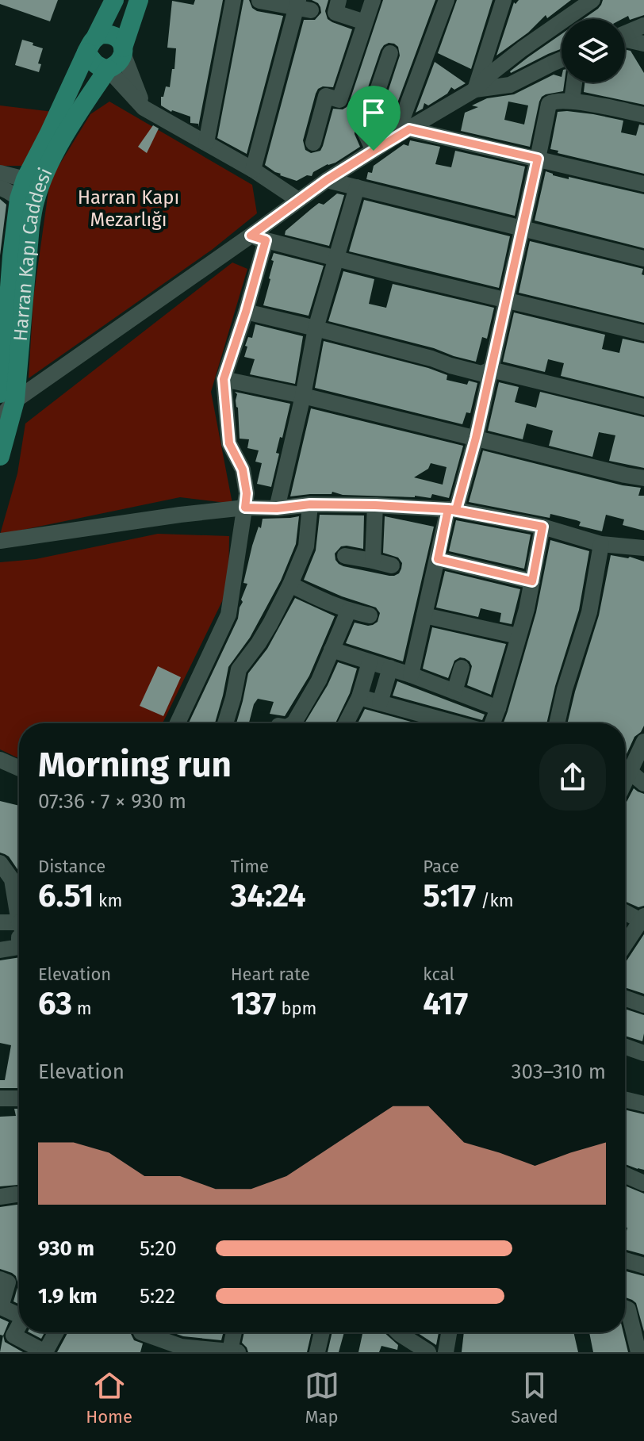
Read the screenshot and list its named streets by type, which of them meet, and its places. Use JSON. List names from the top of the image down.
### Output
{
  "streets": {
    "main road": ["Harran Kapı Caddesi"]
  },
  "parks": ["Harran Kapı Mezarlığı"],
  "page": {
    "heading": ["Morning run", "07:36 · 7 × 930 m"],
    "stats": [
      ["Distance", "6.51 km"],
      ["Time", "34:24"],
      ["Pace", "5:17 /km"],
      ["Elevation", "63 m"],
      ["Heart rate", "137 bpm"],
      ["kcal", "417"]
    ],
    "chart": ["Elevation", "303–310 m"],
    "list": [
      {
        "name": "930 m",
        "note": "5:20"
      },
      {
        "name": "1.9 km",
        "note": "5:22"
      }
    ],
    "tabs": ["Home", "Map", "Saved"]
  }
}
